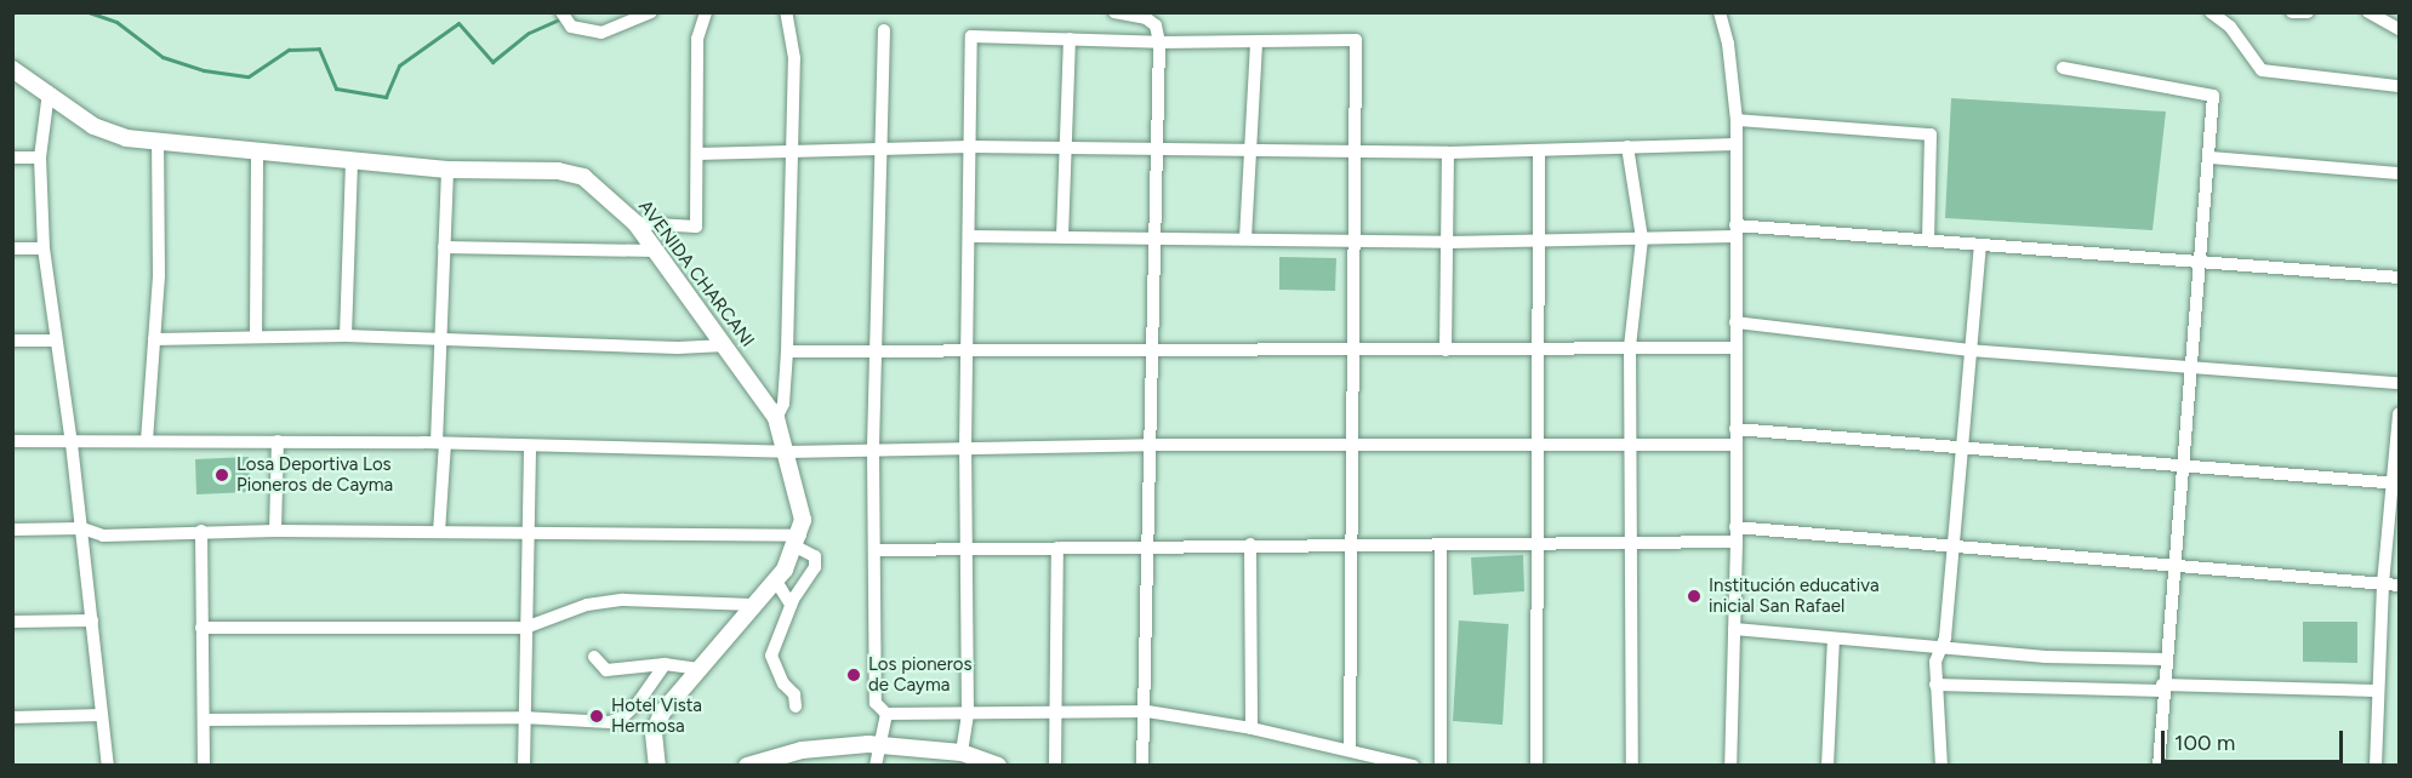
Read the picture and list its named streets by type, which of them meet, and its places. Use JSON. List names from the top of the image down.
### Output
{
  "streets": {
    "main road": ["AVENIDA CHARCANI"]
  },
  "places": [
    "Losa Deportiva Los Pioneros de Cayma",
    "Institución educativa inicial San Rafael",
    "Los pioneros de Cayma",
    "Hotel Vista Hermosa"
  ],
  "scale_bar": "100 m"
}
